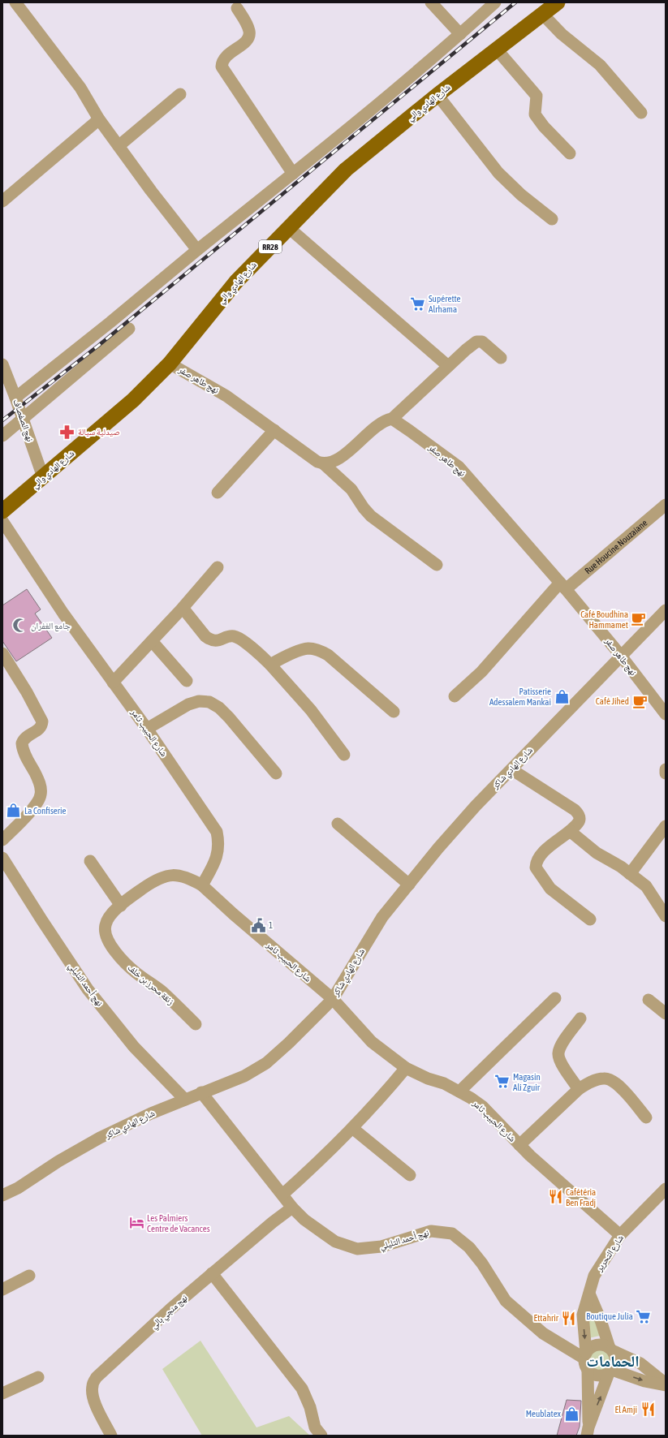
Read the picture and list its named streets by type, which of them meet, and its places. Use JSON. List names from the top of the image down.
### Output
{
  "streets": {
    "main road": ["شارع الهادي والي", "RR28"],
    "street": [
      "نهج طاهر صفر",
      "نهج الصفصاف",
      "Rue Houcine Nouzaiane",
      "شارع الحبيب ثامر",
      "شارع الهادي شاكر",
      "نهج أحمد التليلي",
      "زنقة محرز بن خلف",
      "شارع التحرير",
      "نهج منجي بالي"
    ]
  },
  "crossings": [
    ["شارع الهادي والي", "نهج طاهر صفر"],
    ["شارع الهادي والي", "نهج الصفصاف"],
    ["نهج طاهر صفر", "Rue Houcine Nouzaiane"],
    ["نهج طاهر صفر", "شارع الهادي شاكر"],
    ["شارع الحبيب ثامر", "شارع الهادي شاكر"],
    ["شارع الحبيب ثامر", "زنقة محرز بن خلف"],
    ["شارع الحبيب ثامر", "شارع التحرير"],
    ["شارع الهادي شاكر", "نهج أحمد التليلي"],
    ["نهج أحمد التليلي", "شارع التحرير"],
    ["نهج أحمد التليلي", "نهج منجي بالي"]
  ],
  "districts": ["الحمامات"],
  "places": {
    "supermarket": ["Supérette Alrhama", "Magasin Ali Zguir", "Boutique Julia"],
    "pharmacy": ["صيدلية سيالة"],
    "cafe": ["Café Boudhina Hammamet", "Café Jihed"],
    "mosque": ["جامع الغفران"],
    "shop": ["Patisserie Adessalem Mankai", "La Confiserie", "Meublatex"],
    "public building": ["1"],
    "restaurant": ["Cafétéria Ben Fradj", "Ettahrir", "El Amji"],
    "hotel": ["Les Palmiers Centre de Vacances"]
  }
}
